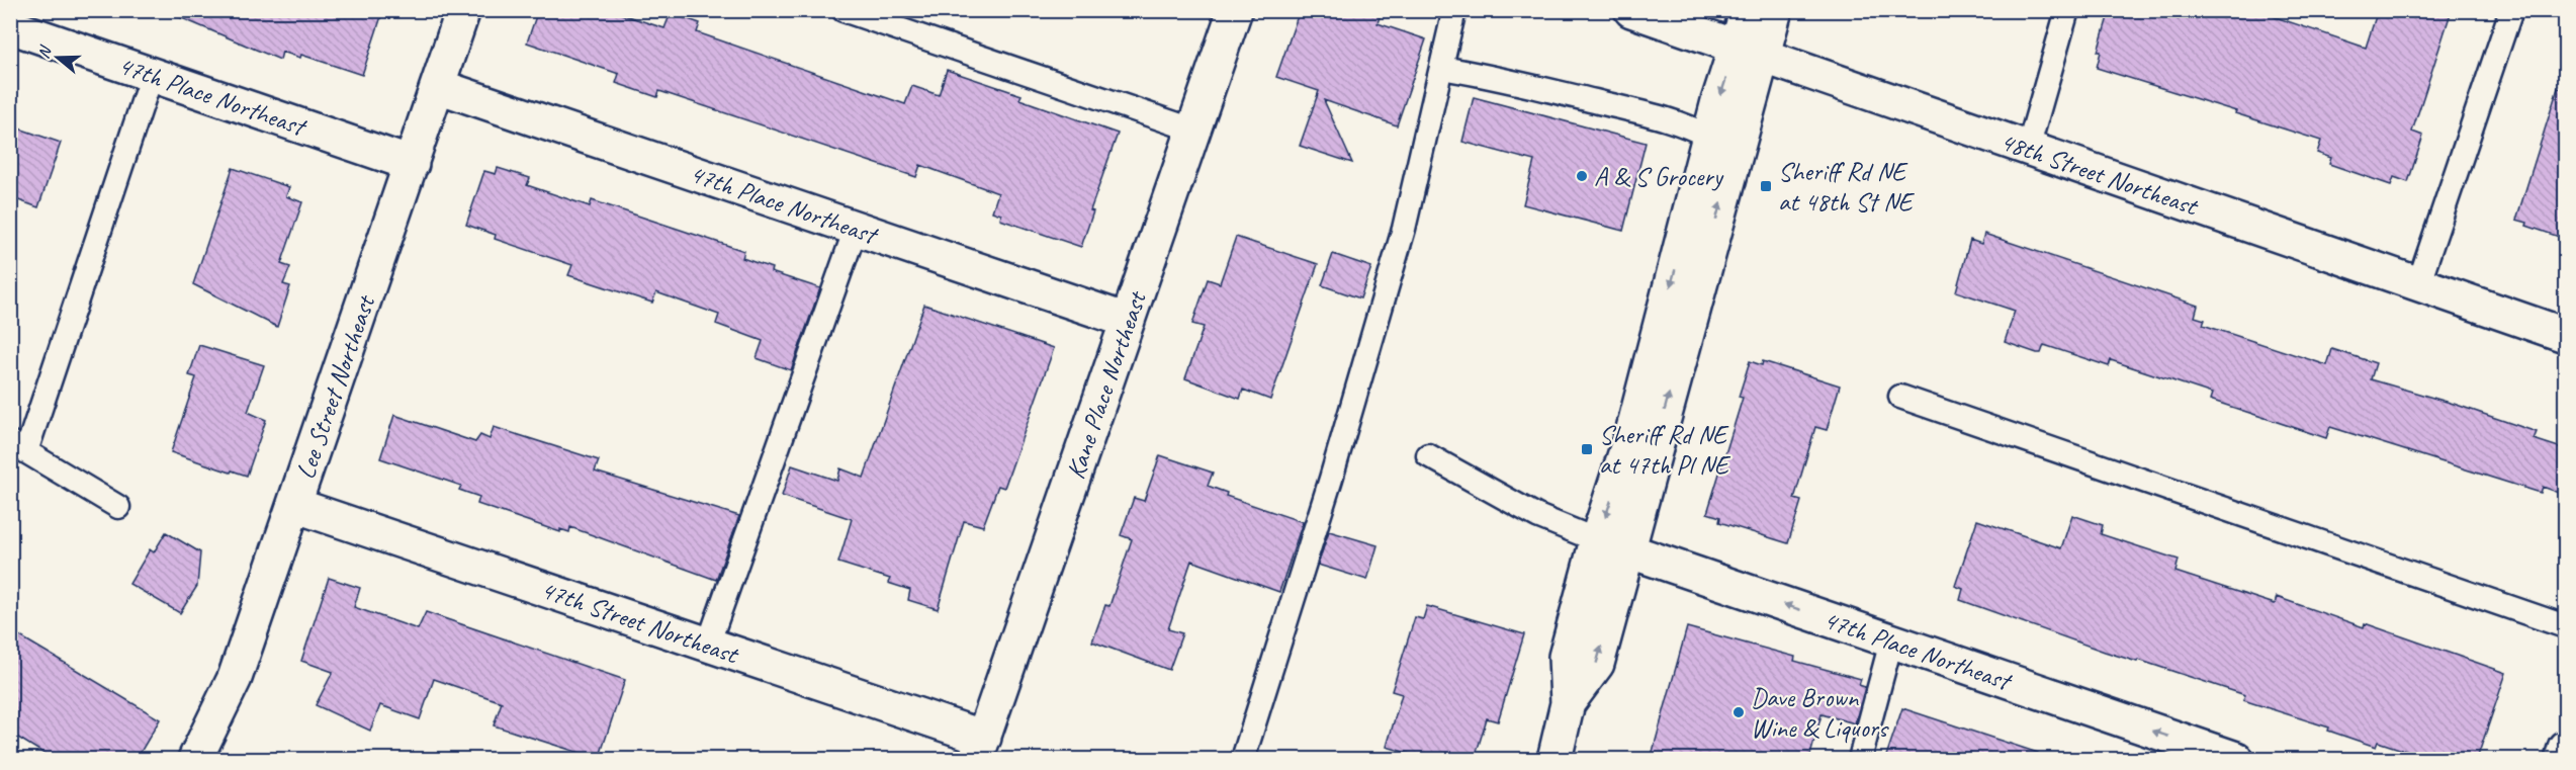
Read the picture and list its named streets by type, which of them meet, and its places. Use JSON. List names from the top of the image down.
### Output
{
  "streets": {
    "street": [
      "47th Place Northeast",
      "48th Street Northeast",
      "Kane Place Northeast",
      "Lee Street Northeast",
      "47th Street Northeast"
    ]
  },
  "crossings": [
    ["47th Place Northeast", "Kane Place Northeast"],
    ["47th Place Northeast", "Lee Street Northeast"],
    ["Kane Place Northeast", "47th Street Northeast"],
    ["Lee Street Northeast", "47th Street Northeast"]
  ],
  "one_way": ["47th Place Northeast"],
  "places": {
    "other": ["A & S Grocery", "Dave Brown Wine & Liquors"],
    "transit": ["Sheriff Rd NE at 48th St NE", "Sheriff Rd NE at 47th Pl NE"]
  },
  "north": "left"
}
